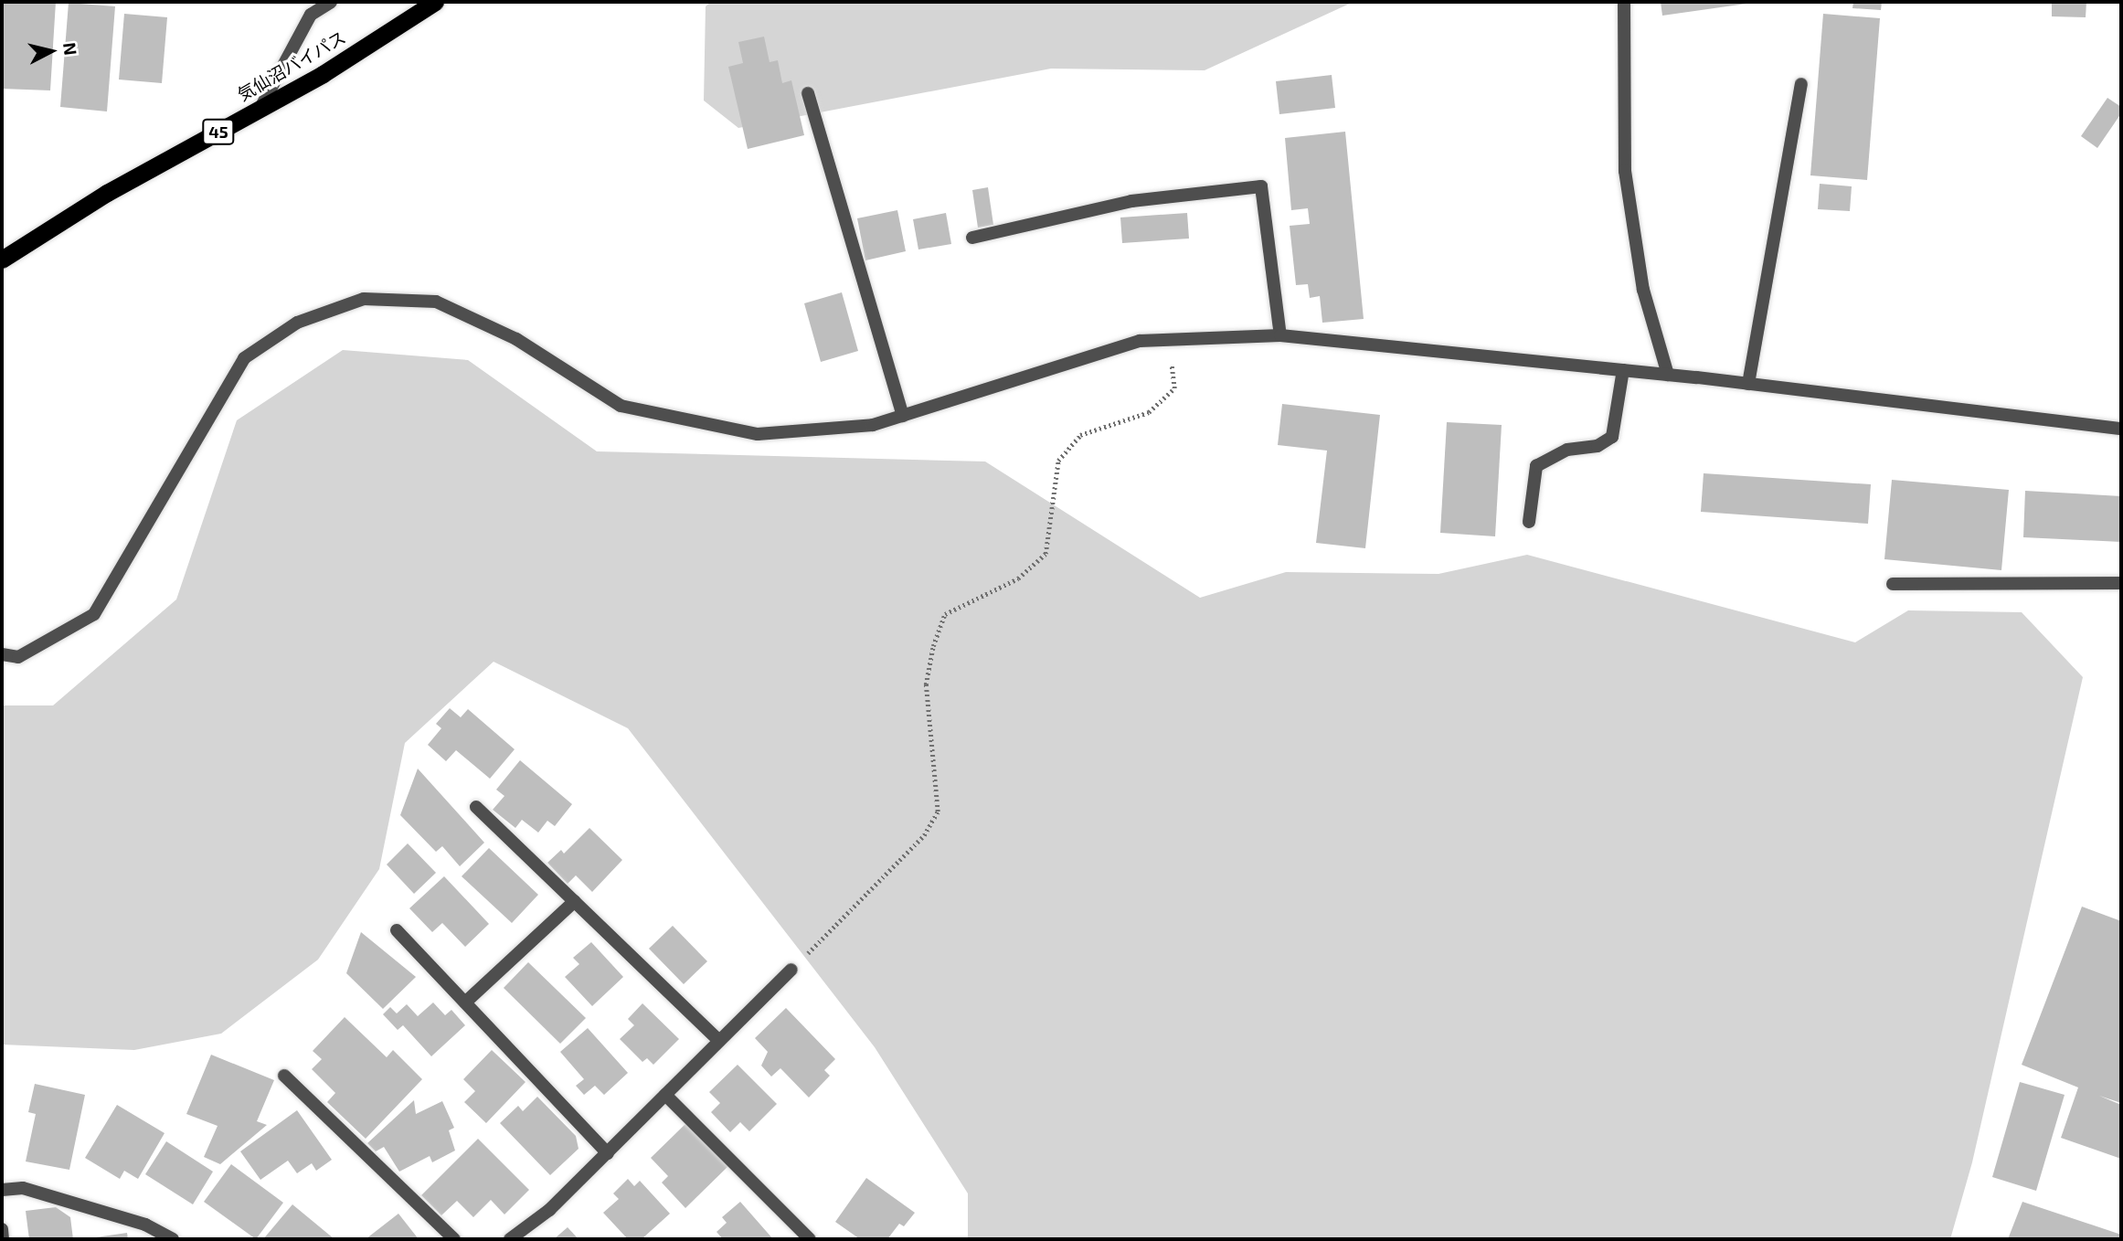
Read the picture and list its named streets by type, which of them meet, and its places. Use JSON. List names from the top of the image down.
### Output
{
  "streets": {
    "highway": ["気仙沼バイパス", "45"]
  },
  "north": "right"
}
